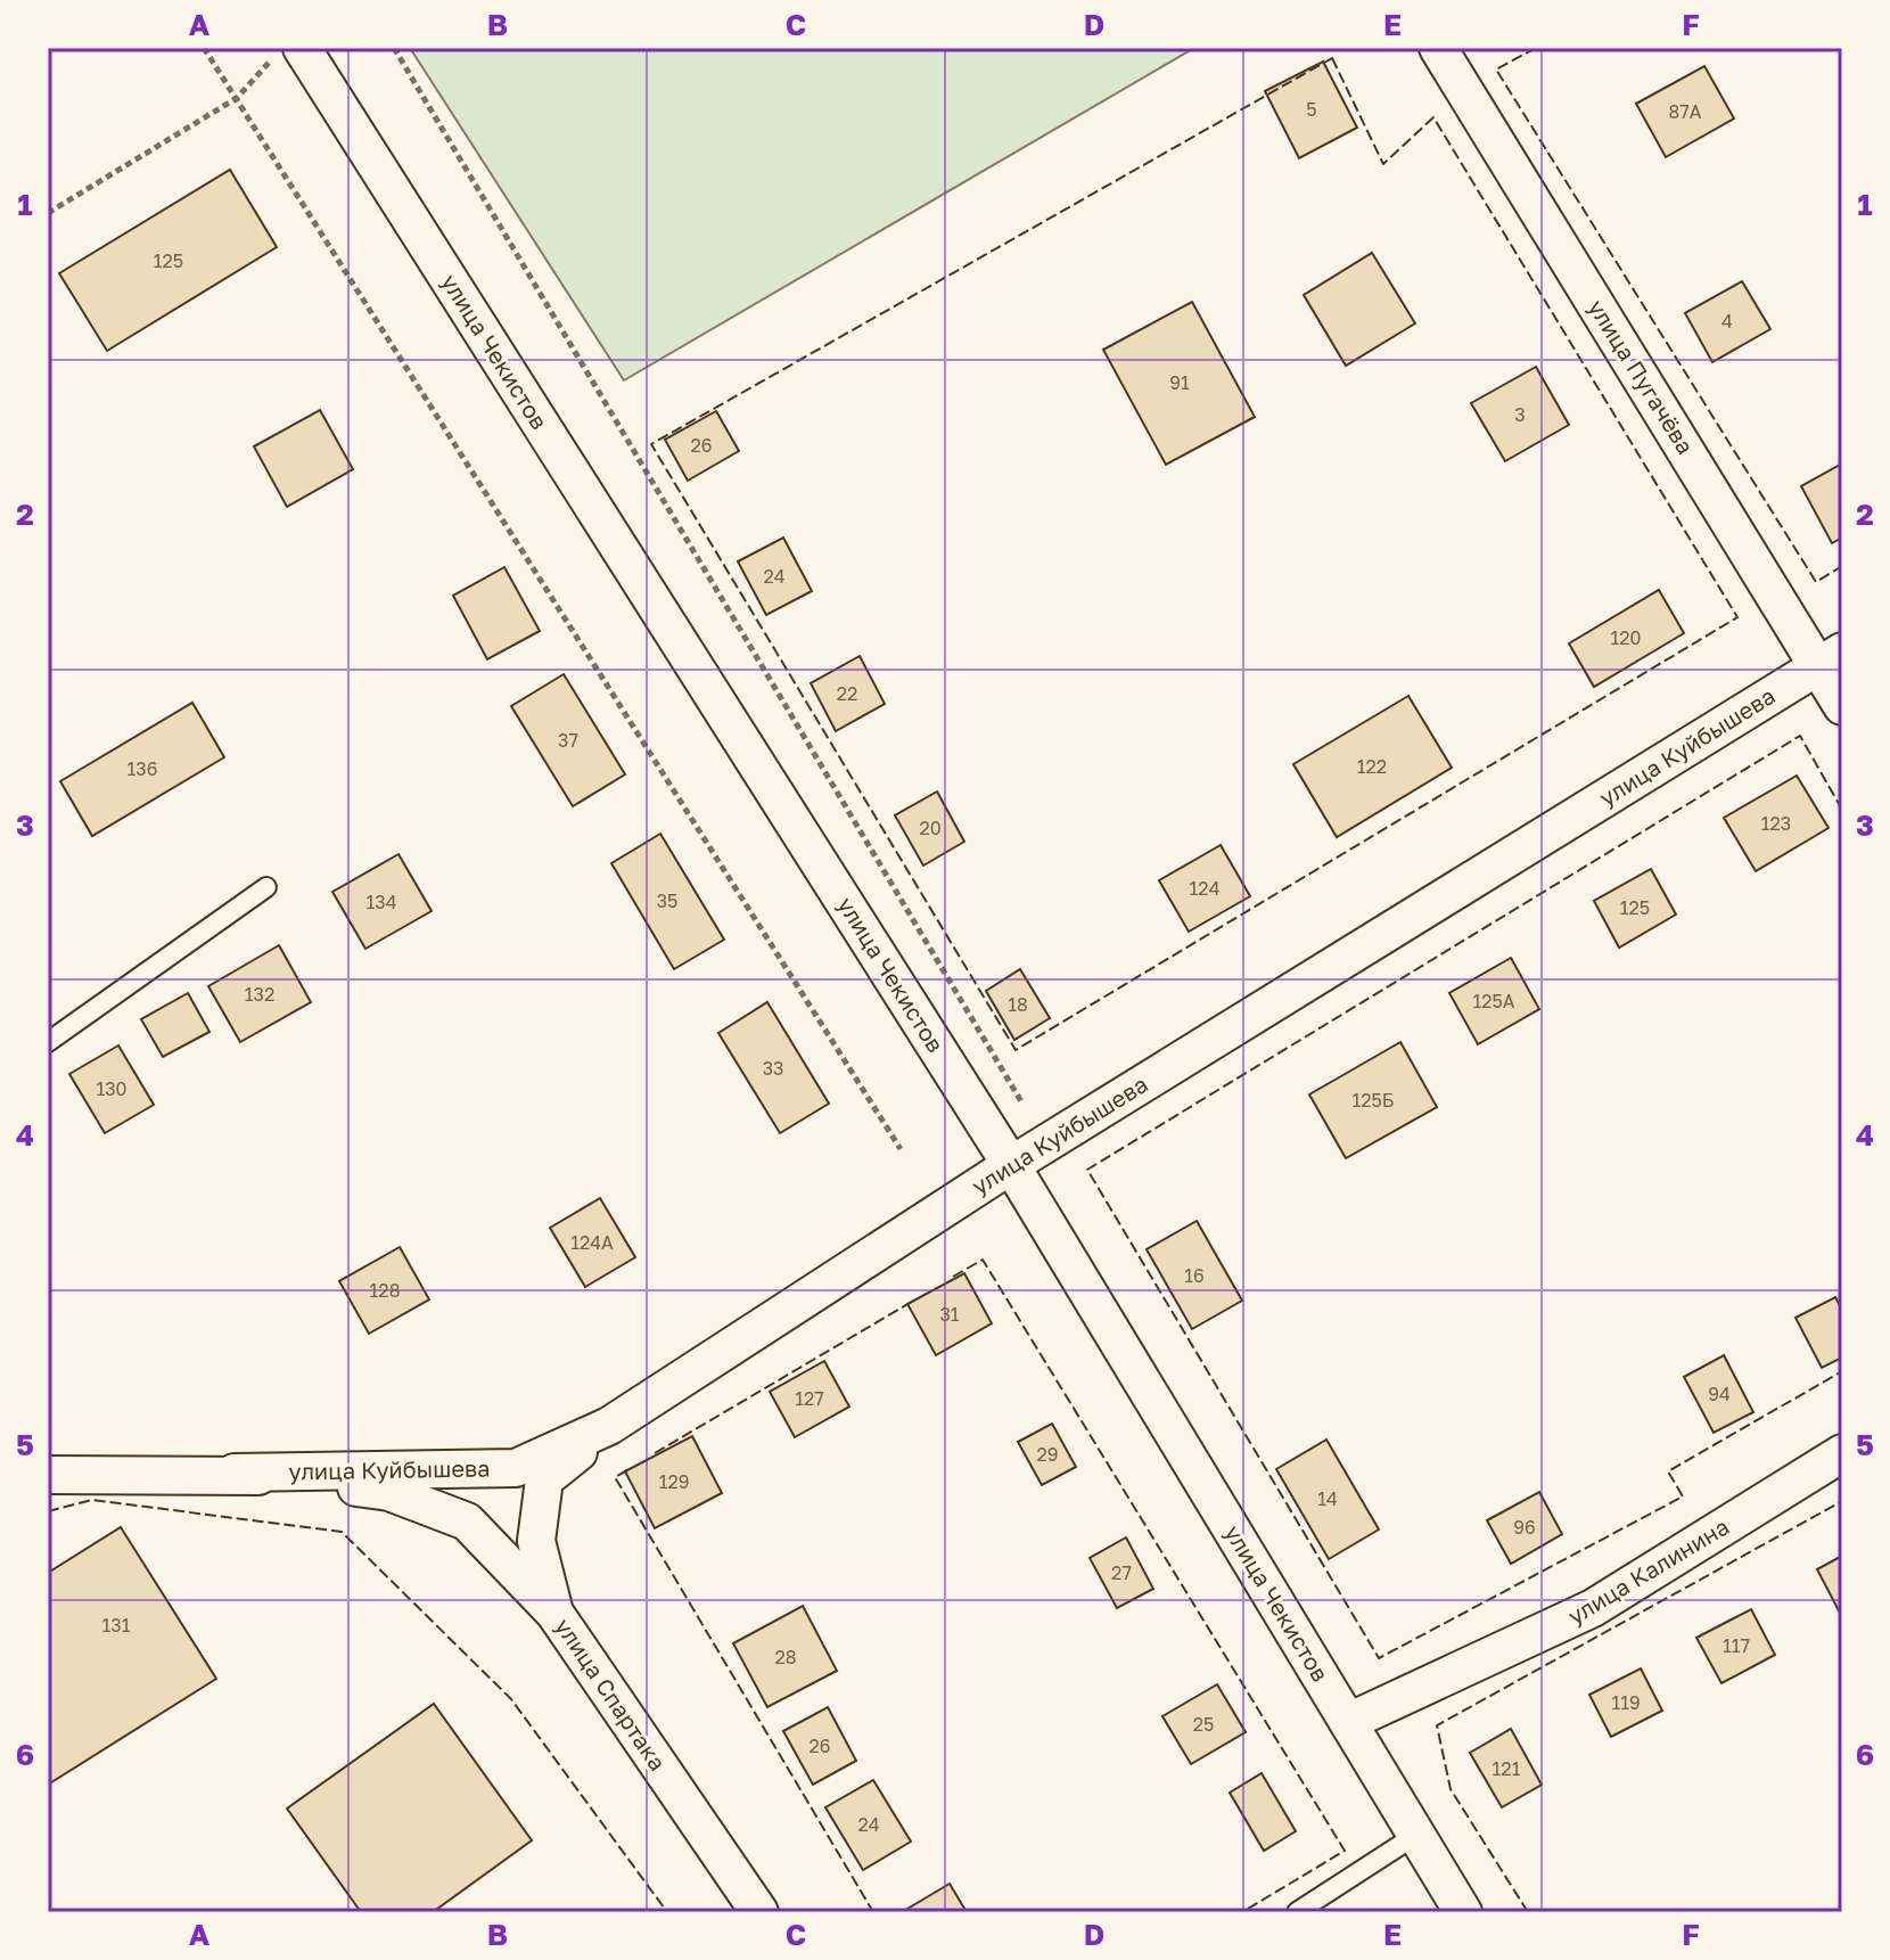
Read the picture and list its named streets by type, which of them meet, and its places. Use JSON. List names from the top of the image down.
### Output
{
  "streets": {
    "street": [
      "улица Чекистов",
      "улица Пугачёва",
      "улица Куйбышева",
      "улица Калинина",
      "улица Спартака"
    ]
  },
  "crossings": [
    ["улица Чекистов", "улица Куйбышева"],
    ["улица Чекистов", "улица Калинина"],
    ["улица Пугачёва", "улица Куйбышева"],
    ["улица Куйбышева", "улица Спартака"]
  ],
  "house_numbers": [
    "5",
    "87А",
    "125",
    "4",
    "91",
    "3",
    "26",
    "24",
    "120",
    "22",
    "37",
    "122",
    "136",
    "123",
    "20",
    "124",
    "35",
    "134",
    "125",
    "132",
    "125А",
    "18",
    "33",
    "130",
    "125Б",
    "124А",
    "16",
    "128",
    "31",
    "94",
    "127",
    "29",
    "129",
    "14",
    "96",
    "27",
    "131",
    "117",
    "28",
    "119",
    "25",
    "26",
    "121",
    "24"
  ],
  "grid": {
    "columns": [
      "A",
      "B",
      "C",
      "D",
      "E",
      "F"
    ],
    "rows": [
      "1",
      "2",
      "3",
      "4",
      "5",
      "6"
    ]
  }
}
